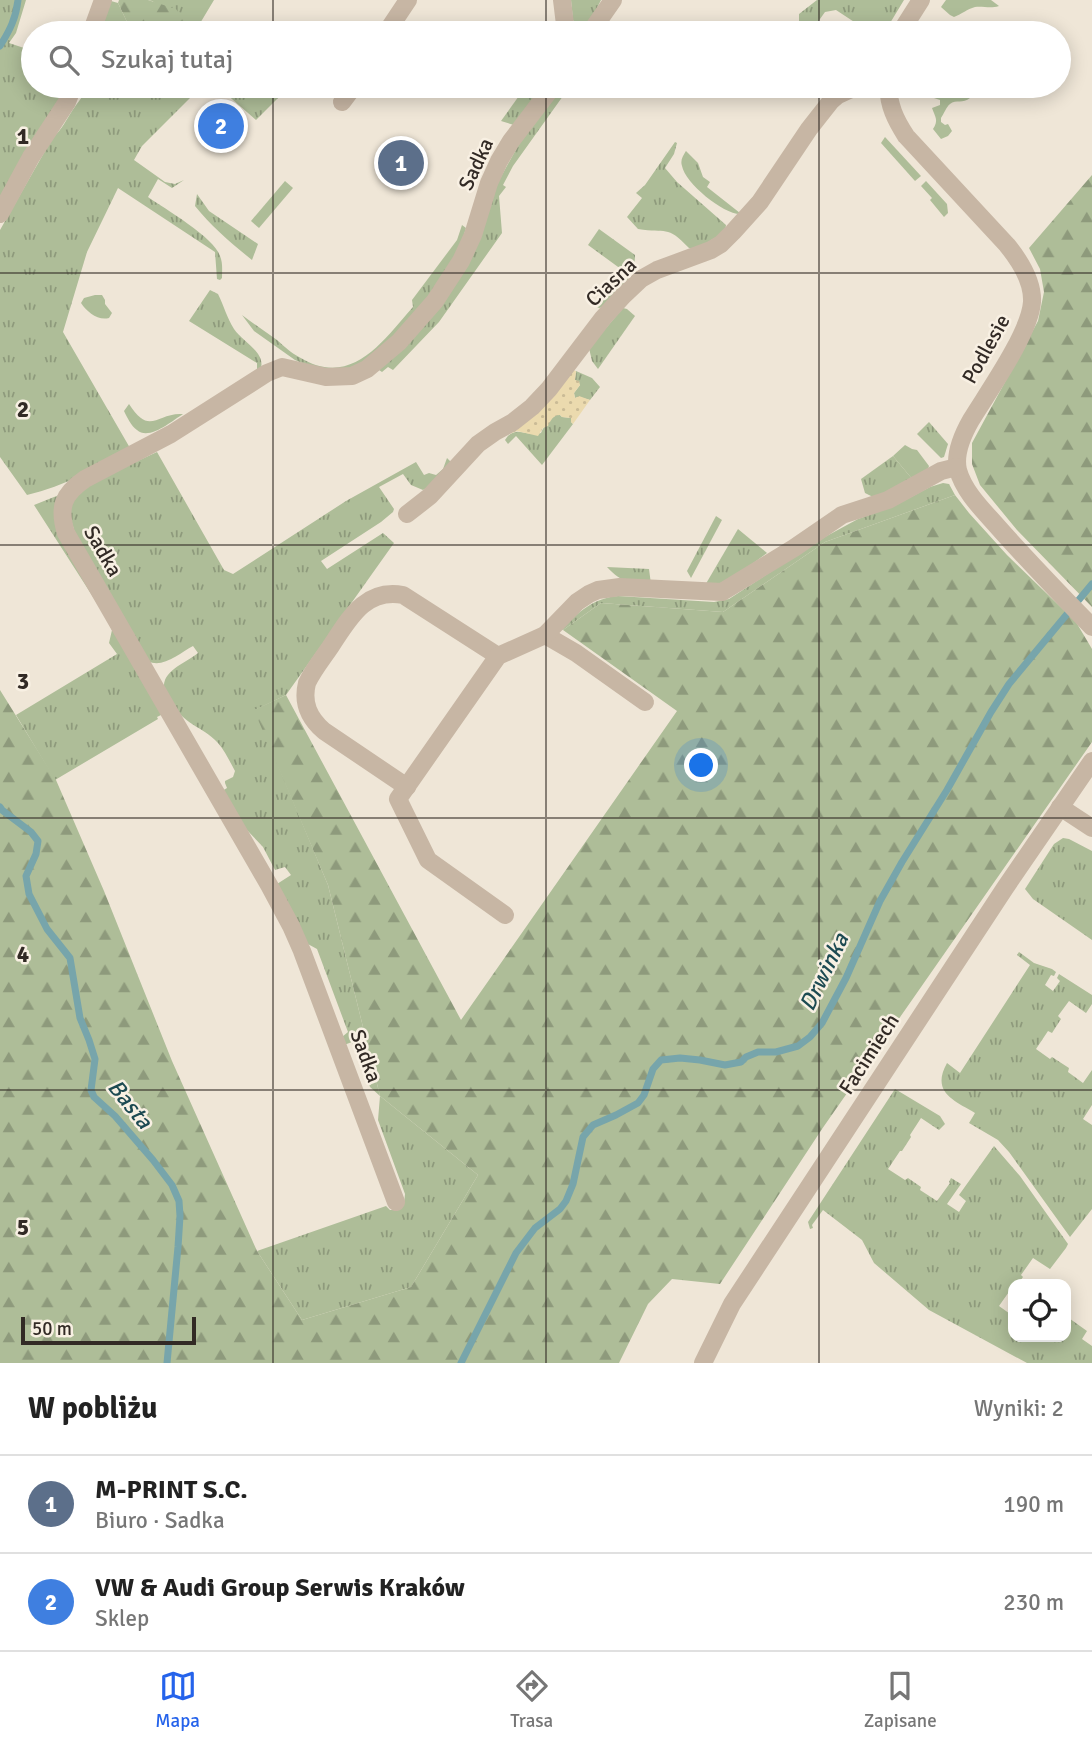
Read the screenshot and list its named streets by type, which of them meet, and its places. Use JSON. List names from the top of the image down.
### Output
{
  "streets": {
    "street": [
      "Sadka",
      "Ciasna",
      "Podlesie",
      "Facimiech"
    ]
  },
  "water": ["Drwinka", "Basta"],
  "scale_bar": "50 m",
  "page": {
    "search": "Szukaj tutaj",
    "pins": ["2", "1"],
    "scale": "50 m",
    "heading": ["W pobliżu", "Wyniki: 2"],
    "list": [
      {
        "mark": "1",
        "name": "M-PRINT S.C.",
        "note": "Biuro · Sadka",
        "value": "190 m"
      },
      {
        "mark": "2",
        "name": "VW & Audi Group Serwis Kraków",
        "note": "Sklep",
        "value": "230 m"
      }
    ],
    "nav": ["Mapa", "Trasa", "Zapisane"]
  },
  "grid": {
    "rows": [
      "1",
      "2",
      "3",
      "4",
      "5"
    ]
  }
}
